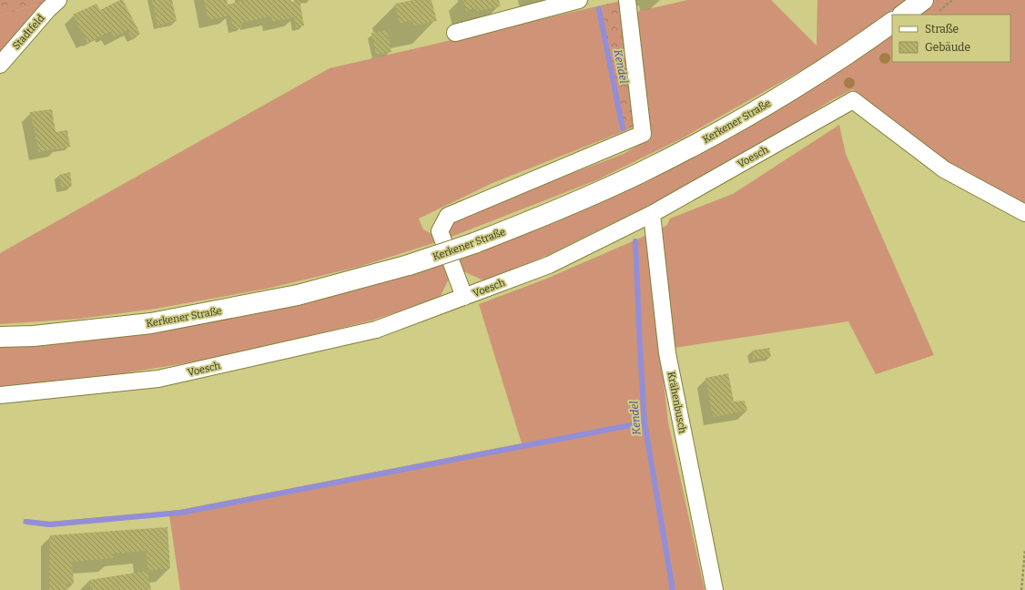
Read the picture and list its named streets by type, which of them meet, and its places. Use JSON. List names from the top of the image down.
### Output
{
  "streets": {
    "main road": ["Kerkener Straße"],
    "street": ["Stadtfeld", "Voesch", "Krähenbusch"]
  },
  "crossings": [
    ["Voesch", "Krähenbusch"]
  ],
  "water": ["Kendel"],
  "legend": ["Straße", "Gebäude"]
}
